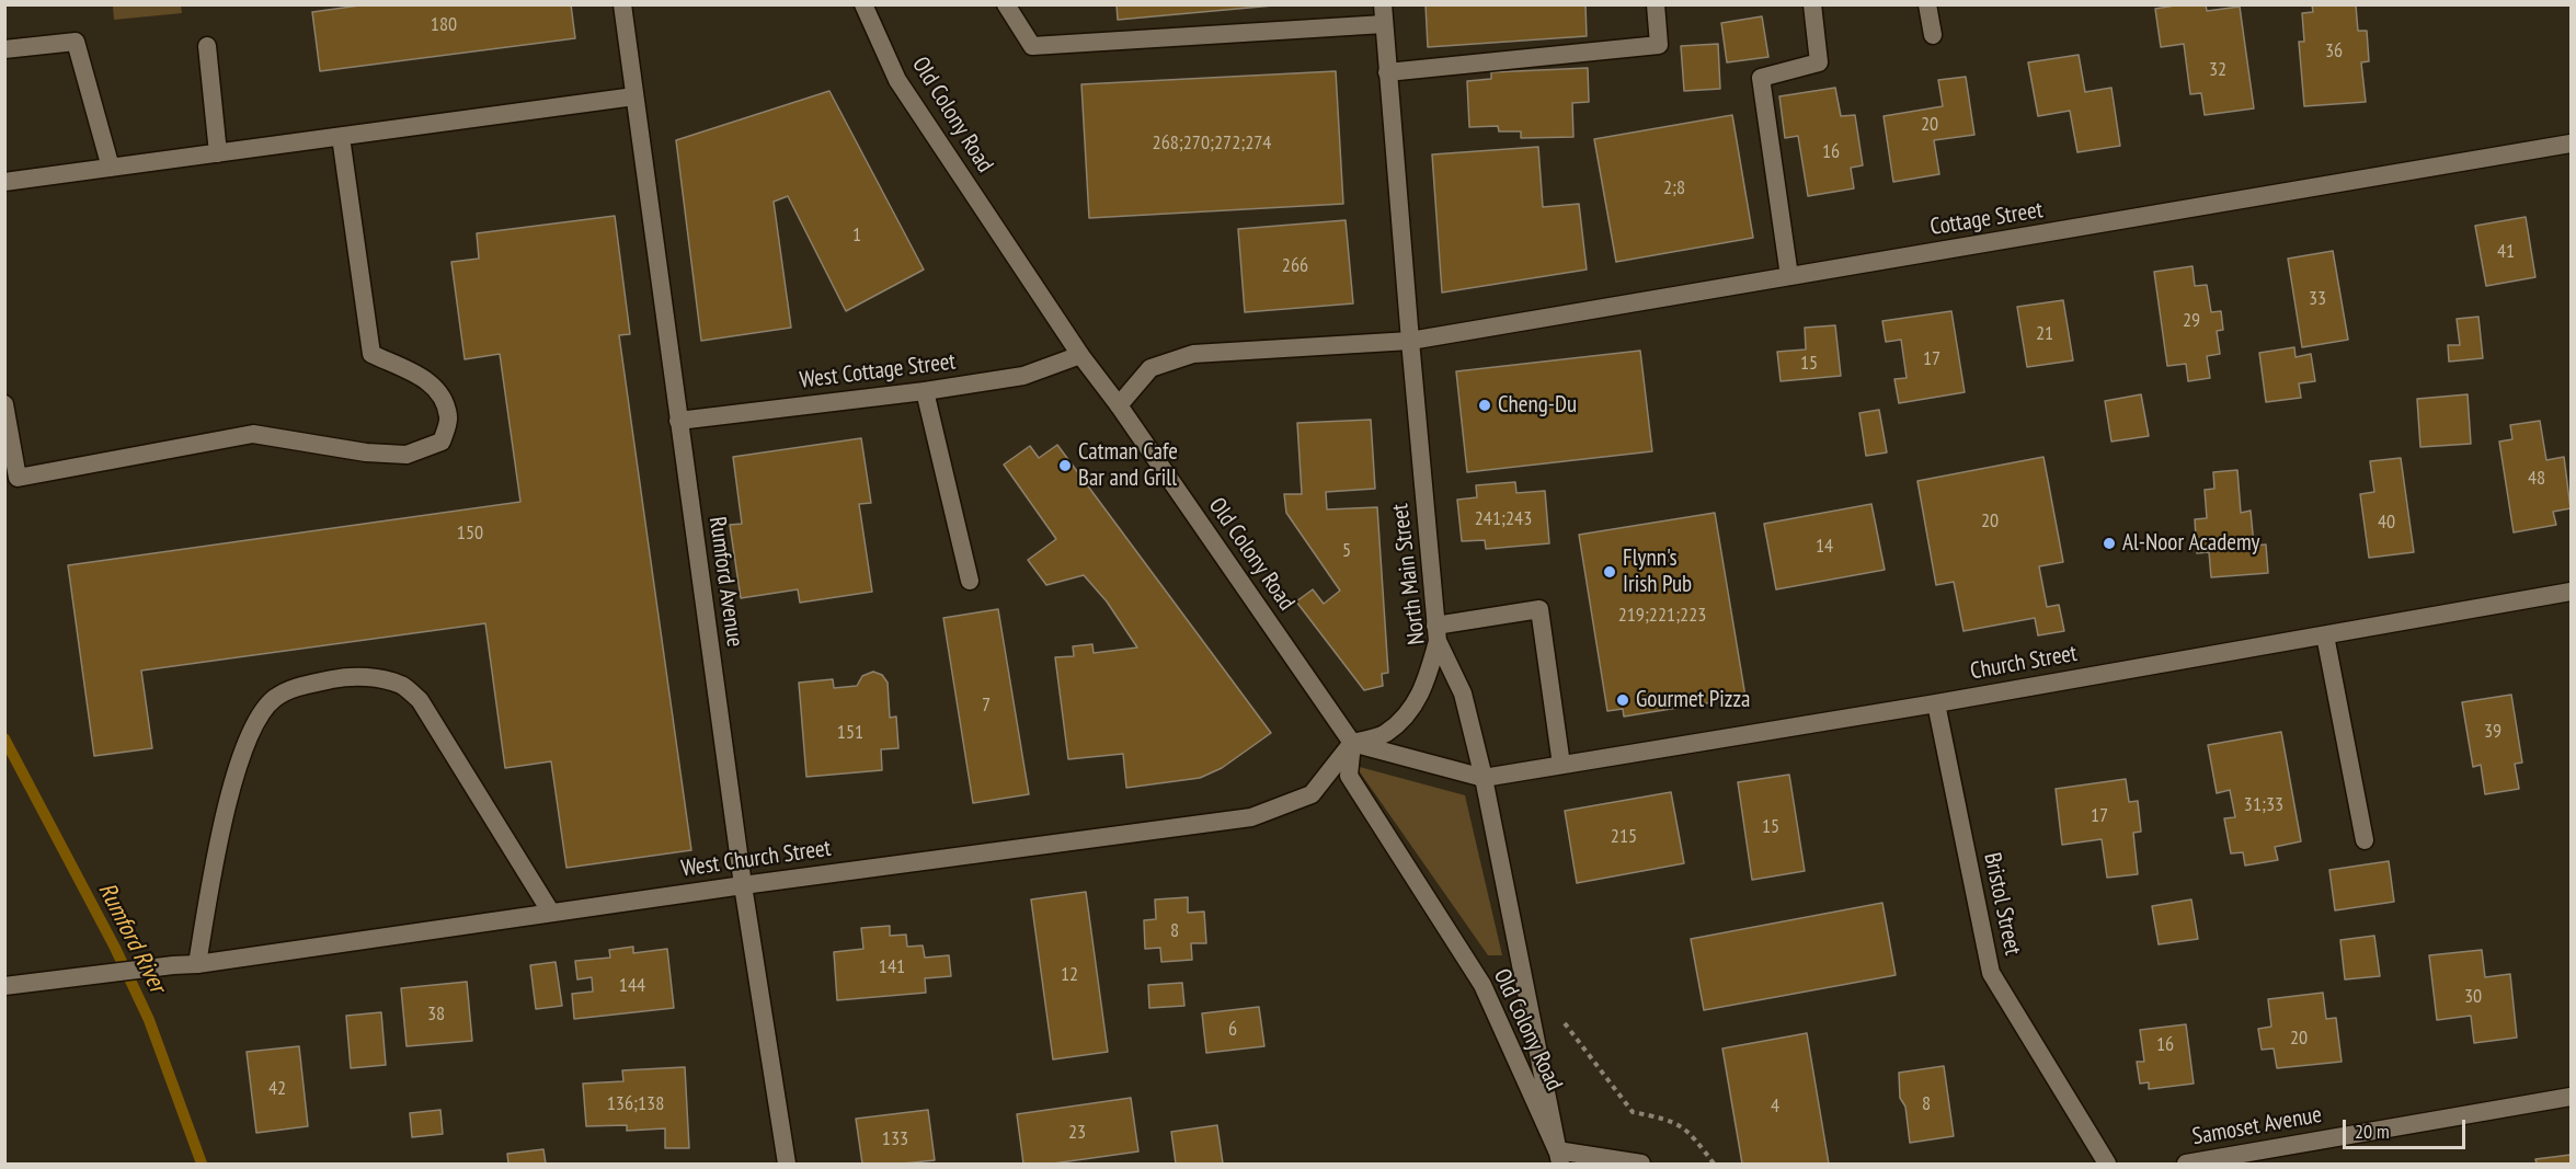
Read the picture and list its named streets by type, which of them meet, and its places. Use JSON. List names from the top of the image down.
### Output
{
  "streets": {
    "street": [
      "Old Colony Road",
      "Cottage Street",
      "West Cottage Street",
      "North Main Street",
      "Rumford Avenue",
      "Church Street",
      "West Church Street",
      "Bristol Street",
      "Samoset Avenue"
    ]
  },
  "crossings": [
    ["Old Colony Road", "West Cottage Street"],
    ["Old Colony Road", "North Main Street"],
    ["Old Colony Road", "West Church Street"],
    ["Cottage Street", "North Main Street"],
    ["West Cottage Street", "Rumford Avenue"],
    ["North Main Street", "Church Street"],
    ["Rumford Avenue", "West Church Street"],
    ["Church Street", "Bristol Street"]
  ],
  "water": ["Rumford River"],
  "places": [
    "Cheng-Du",
    "Catman Cafe Bar and Grill",
    "Al-Noor Academy",
    "Flynn's Irish Pub",
    "Gourmet Pizza"
  ],
  "house_numbers": [
    "180",
    "36",
    "32",
    "20",
    "268;270;272;274",
    "16",
    "2;8",
    "1",
    "41",
    "266",
    "33",
    "29",
    "21",
    "17",
    "15",
    "48",
    "241;243",
    "20",
    "40",
    "150",
    "14",
    "5",
    "219;221;223",
    "7",
    "39",
    "151",
    "31;33",
    "17",
    "15",
    "215",
    "8",
    "141",
    "12",
    "144",
    "30",
    "38",
    "6",
    "20",
    "16",
    "42",
    "136;138",
    "8",
    "4",
    "23",
    "133"
  ],
  "scale_bar": "20 m"
}
